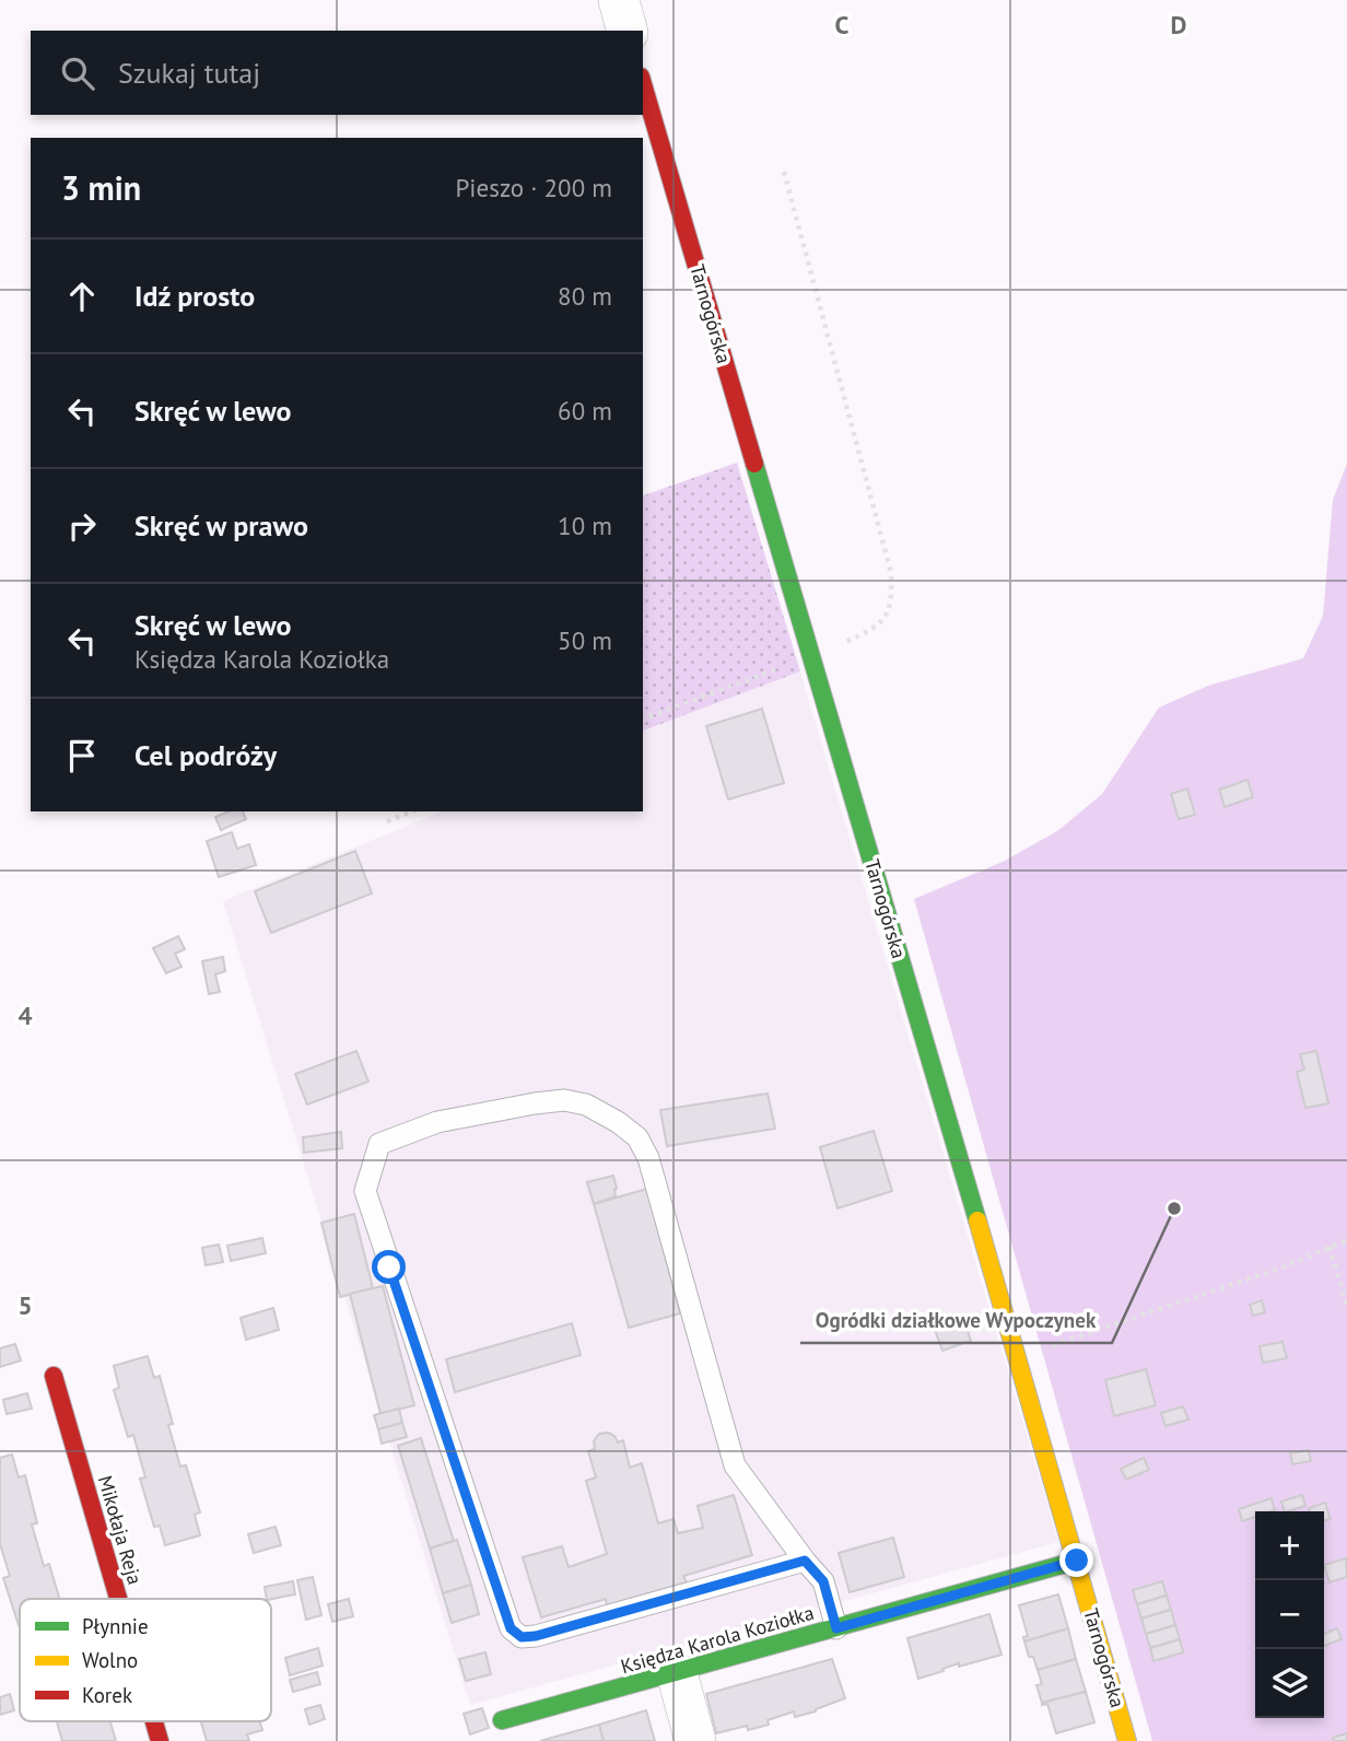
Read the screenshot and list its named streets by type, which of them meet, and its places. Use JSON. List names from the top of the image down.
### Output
{
  "streets": {
    "street": ["Tarnogórska", "Mikołaja Reja", "Księdza Karola Koziołka"]
  },
  "crossings": [
    ["Tarnogórska", "Księdza Karola Koziołka"]
  ],
  "places": ["Ogródki działkowe Wypoczynek"],
  "legend": ["Płynnie", "Wolno", "Korek"],
  "page": {
    "search": "Szukaj tutaj",
    "heading": ["3 min", "Pieszo · 200 m"],
    "list": [
      ["Idź prosto", "80 m"],
      ["Skręć w lewo", "60 m"],
      ["Skręć w prawo", "10 m"],
      ["Skręć w lewo", "Księdza Karola Koziołka", "50 m"],
      "Cel podróży"
    ],
    "map_buttons": ["+", "−"]
  },
  "grid": {
    "columns": ["C", "D"],
    "rows": ["4", "5"]
  }
}
